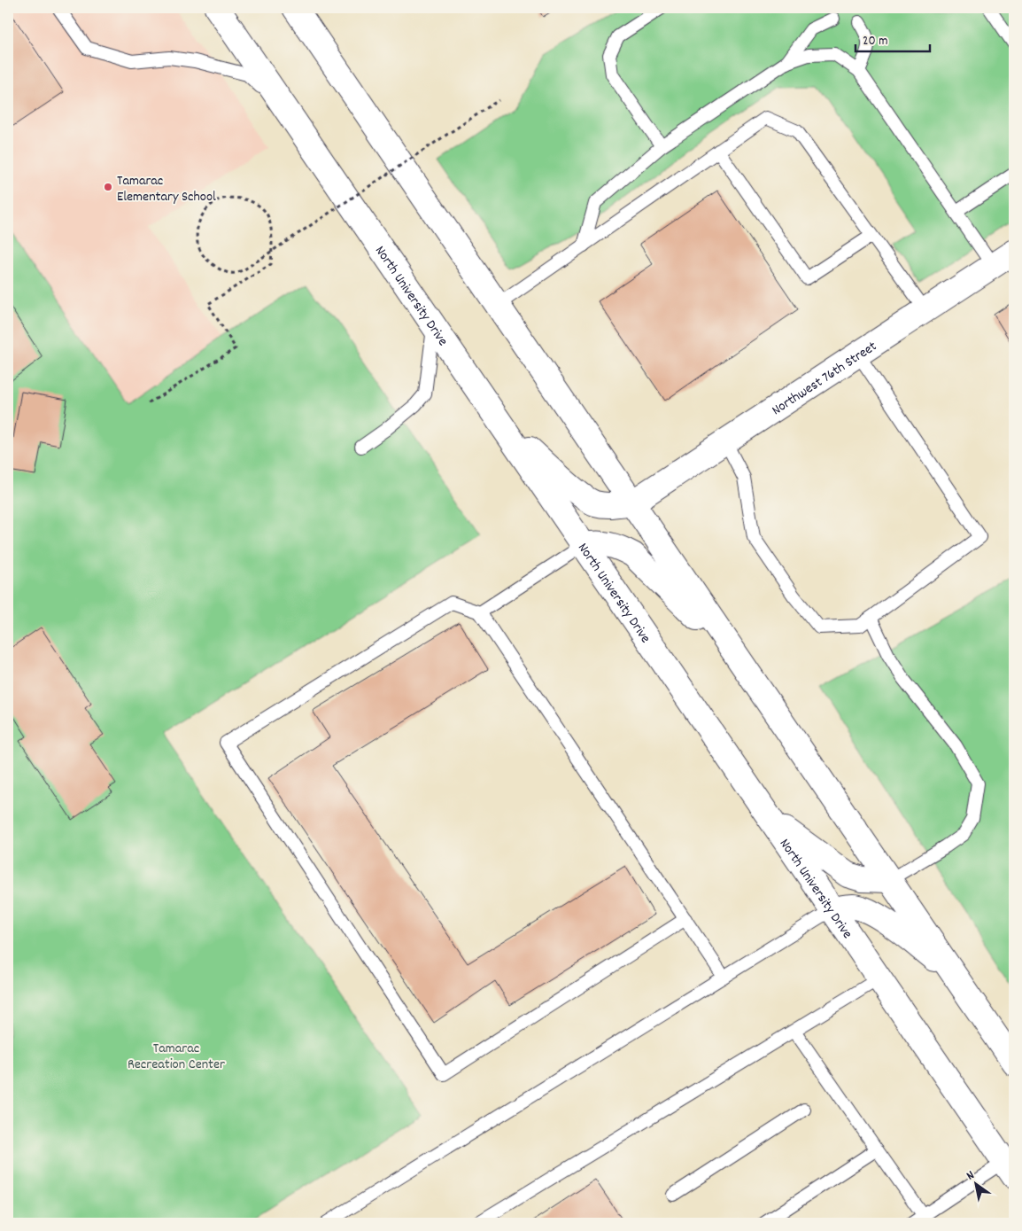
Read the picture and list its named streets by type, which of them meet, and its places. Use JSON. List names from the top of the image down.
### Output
{
  "streets": {
    "main road": ["North University Drive", "Northwest 76th Street"]
  },
  "parks": ["Tamarac Recreation Center"],
  "places": ["Tamarac Elementary School"],
  "scale_bar": "20 m",
  "north": "top left"
}
